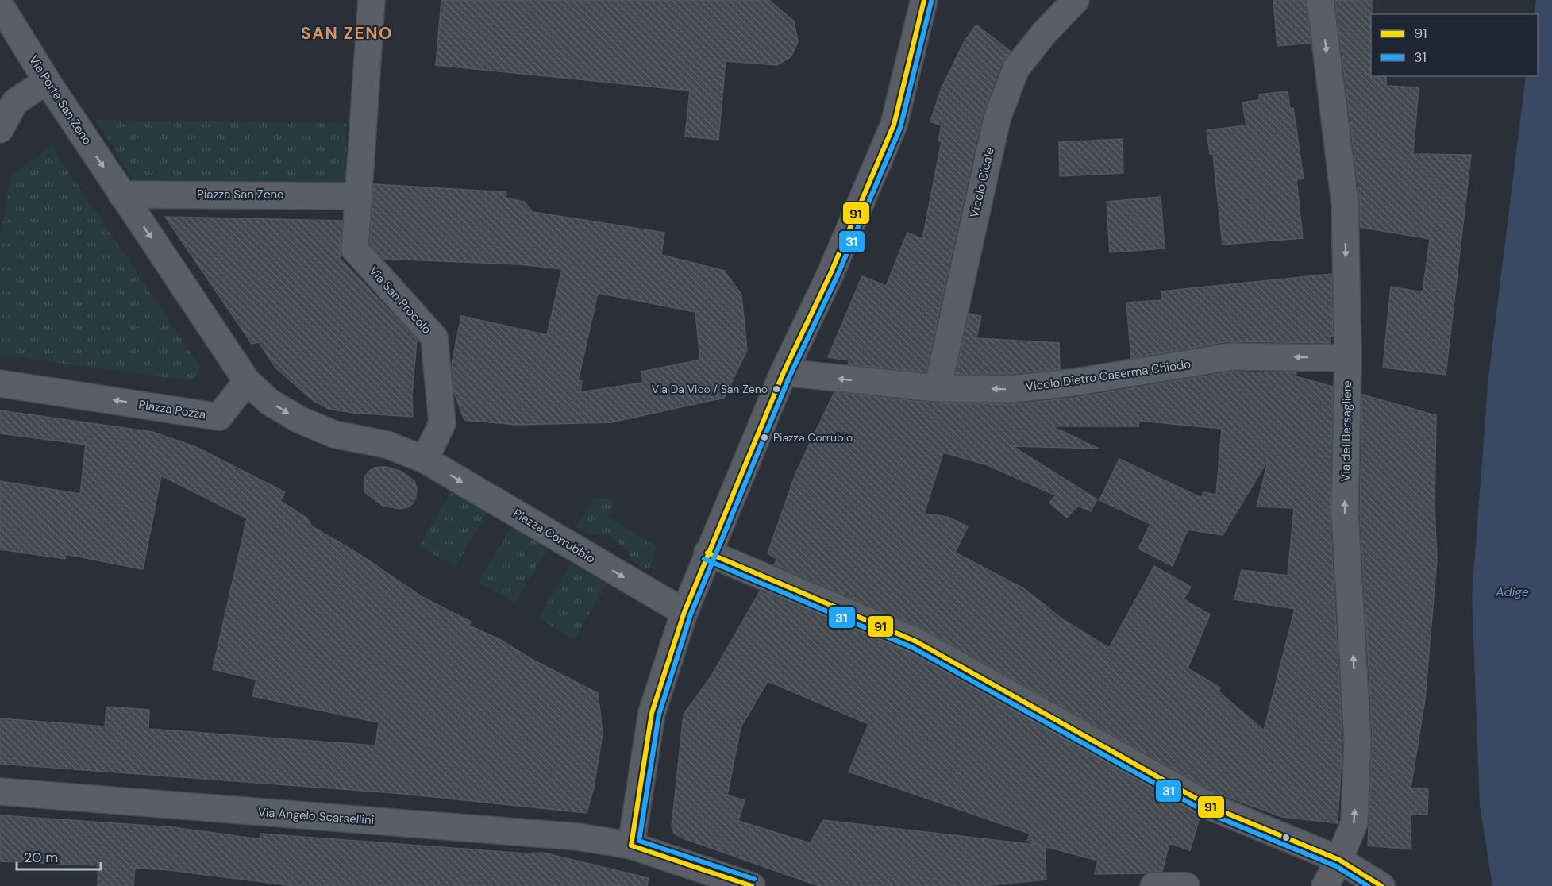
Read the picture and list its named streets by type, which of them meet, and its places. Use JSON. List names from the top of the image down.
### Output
{
  "streets": {
    "street": [
      "Via Porta San Zeno",
      "Vicolo Cicale",
      "Piazza San Zeno",
      "Via San Procolo",
      "Vicolo Dietro Caserma Chiodo",
      "Piazza Pozza",
      "Via del Bersagliere",
      "Piazza Corrubbio",
      "Via Angelo Scarsellini"
    ]
  },
  "crossings": [
    ["Via Porta San Zeno", "Piazza San Zeno"],
    ["Vicolo Cicale", "Vicolo Dietro Caserma Chiodo"],
    ["Piazza San Zeno", "Via San Procolo"],
    ["Via San Procolo", "Piazza Corrubbio"],
    ["Vicolo Dietro Caserma Chiodo", "Via del Bersagliere"],
    ["Piazza Pozza", "Piazza Corrubbio"]
  ],
  "one_way": [
    "Via Porta San Zeno",
    "Vicolo Dietro Caserma Chiodo",
    "Piazza Pozza",
    "Piazza Corrubbio"
  ],
  "districts": ["SAN ZENO"],
  "water": ["Adige"],
  "places": ["Via Da Vico / San Zeno", "Piazza Corrubio"],
  "lines": ["transit line 91", "transit line 31"],
  "legend": ["91", "31"],
  "scale_bar": "20 m"
}
